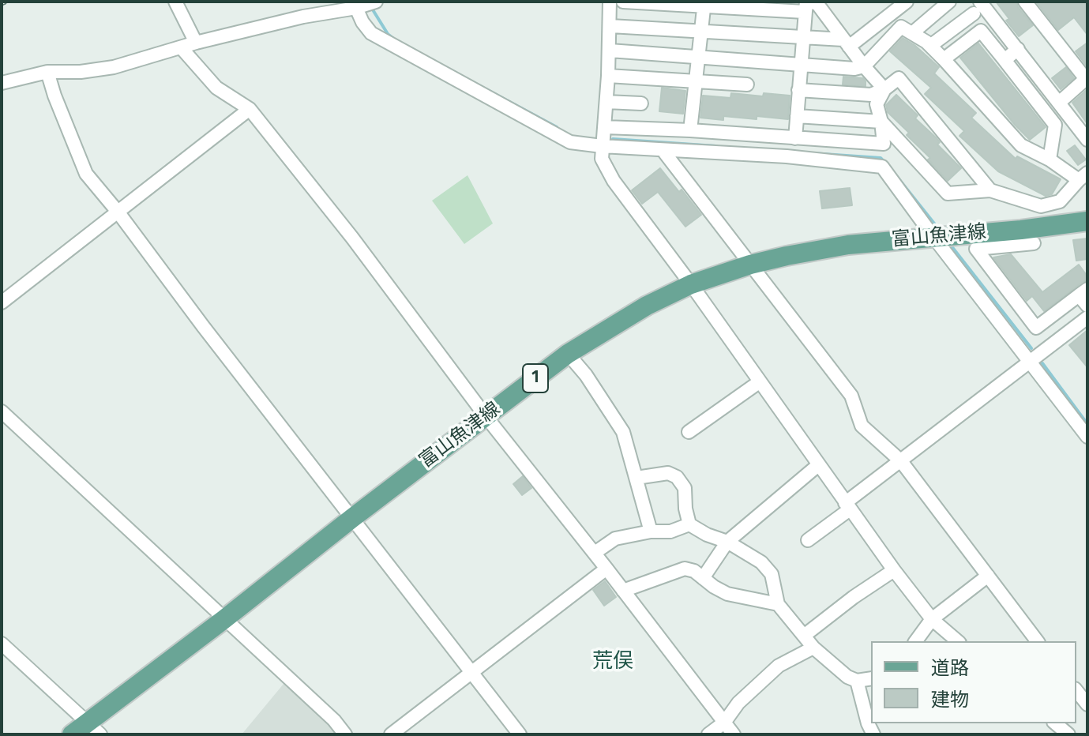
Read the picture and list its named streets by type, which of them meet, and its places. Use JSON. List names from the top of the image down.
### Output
{
  "streets": {
    "main road": ["富山魚津線", "1"]
  },
  "districts": ["荒俣"],
  "legend": ["道路", "建物"]
}
